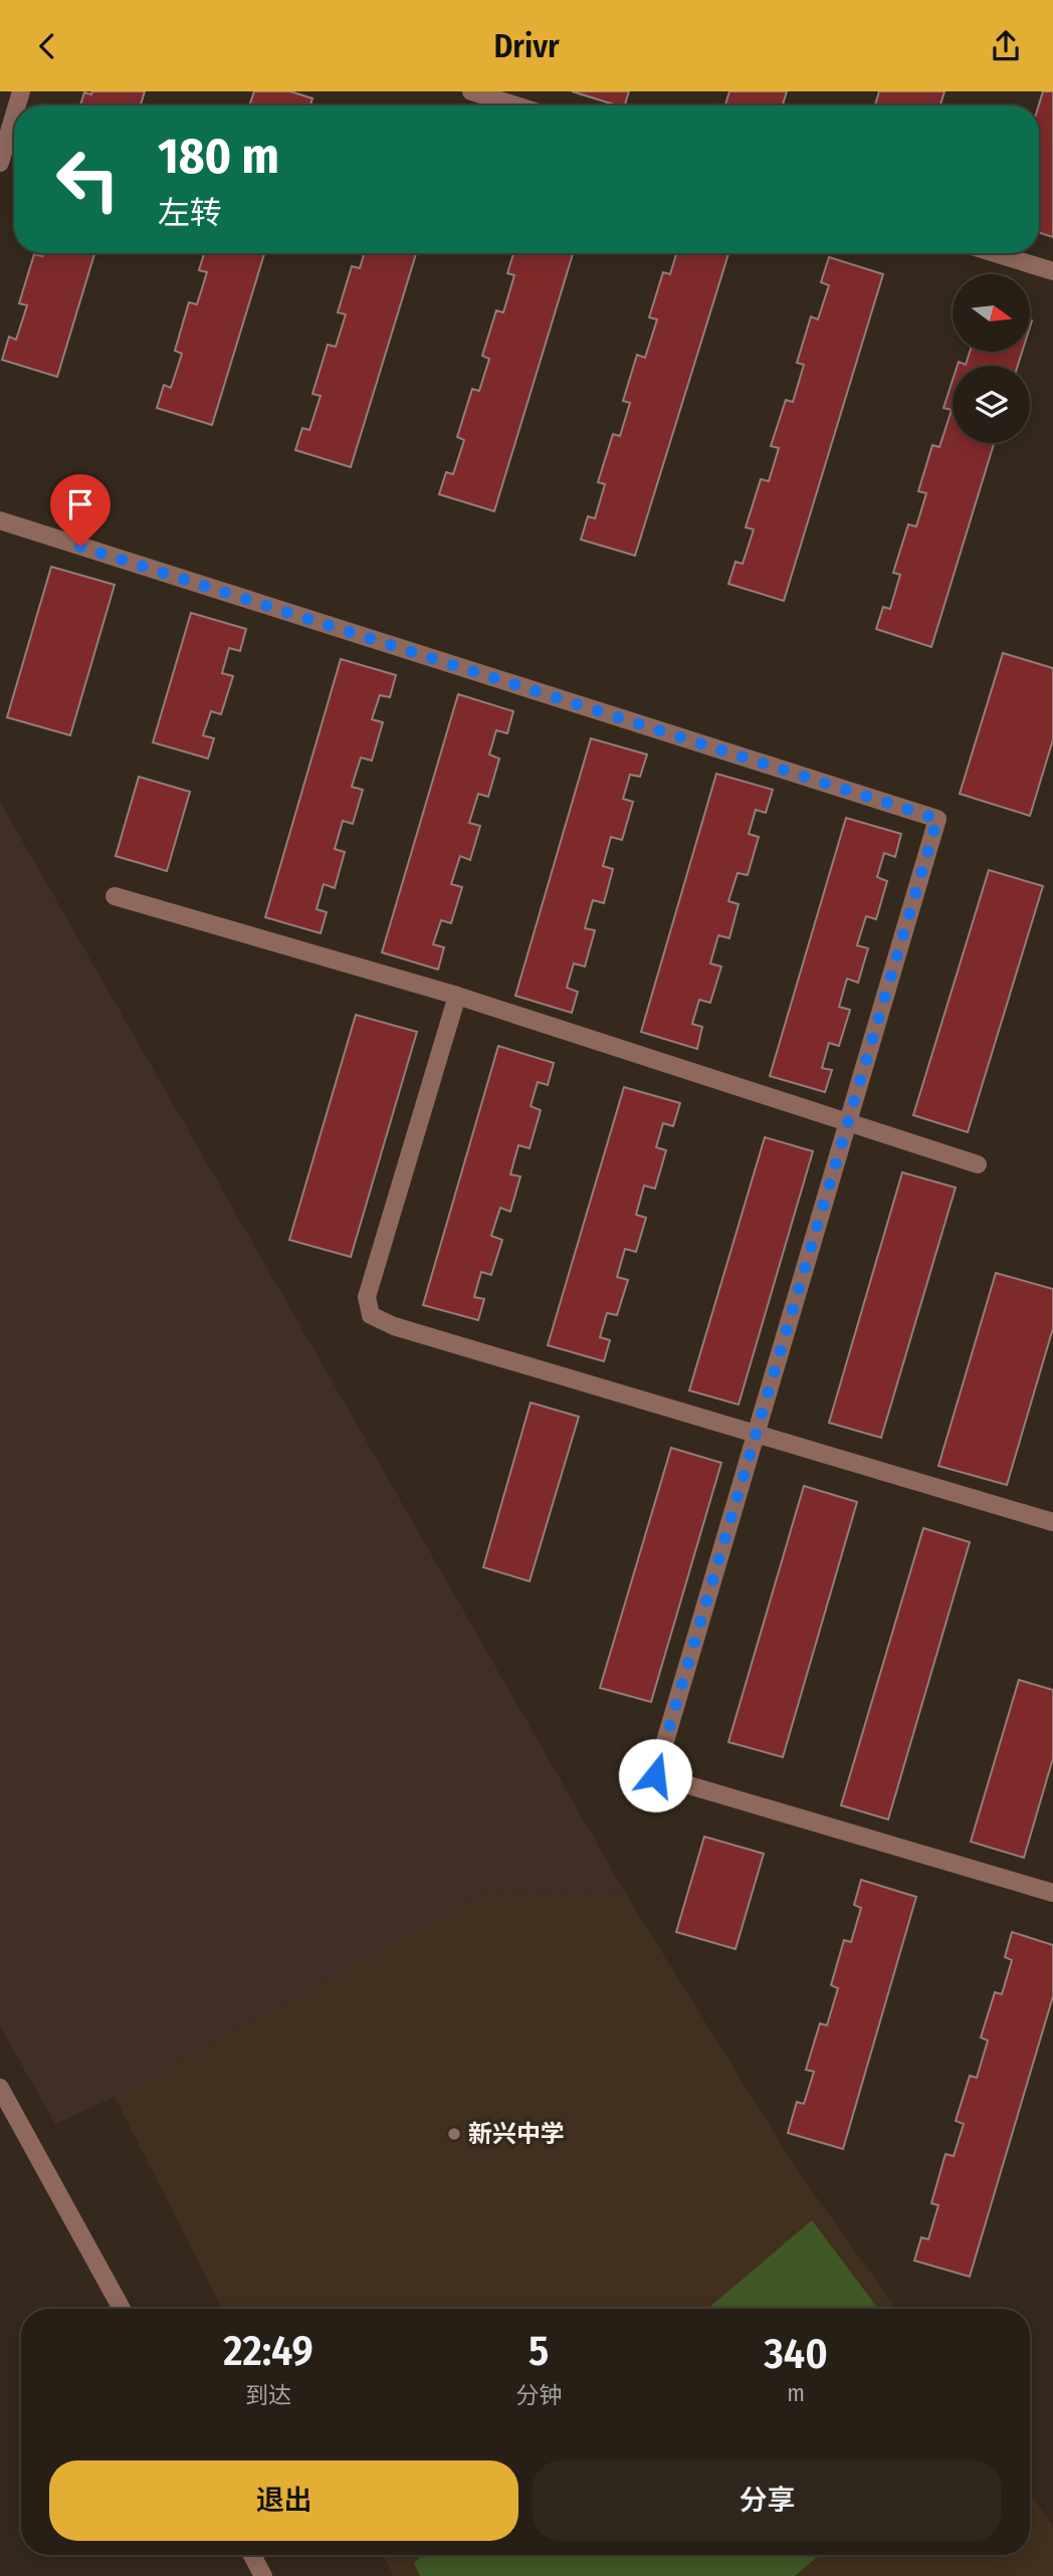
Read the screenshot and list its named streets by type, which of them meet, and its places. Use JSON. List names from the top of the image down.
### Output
{
  "places": ["新兴中学"],
  "north": "right",
  "page": {
    "header": "Drivr",
    "turn": ["180 m", "左转"],
    "eta": [
      "22:49",
      "到达",
      "5",
      "分钟",
      "340",
      "m"
    ],
    "buttons": ["退出", "分享"]
  }
}
